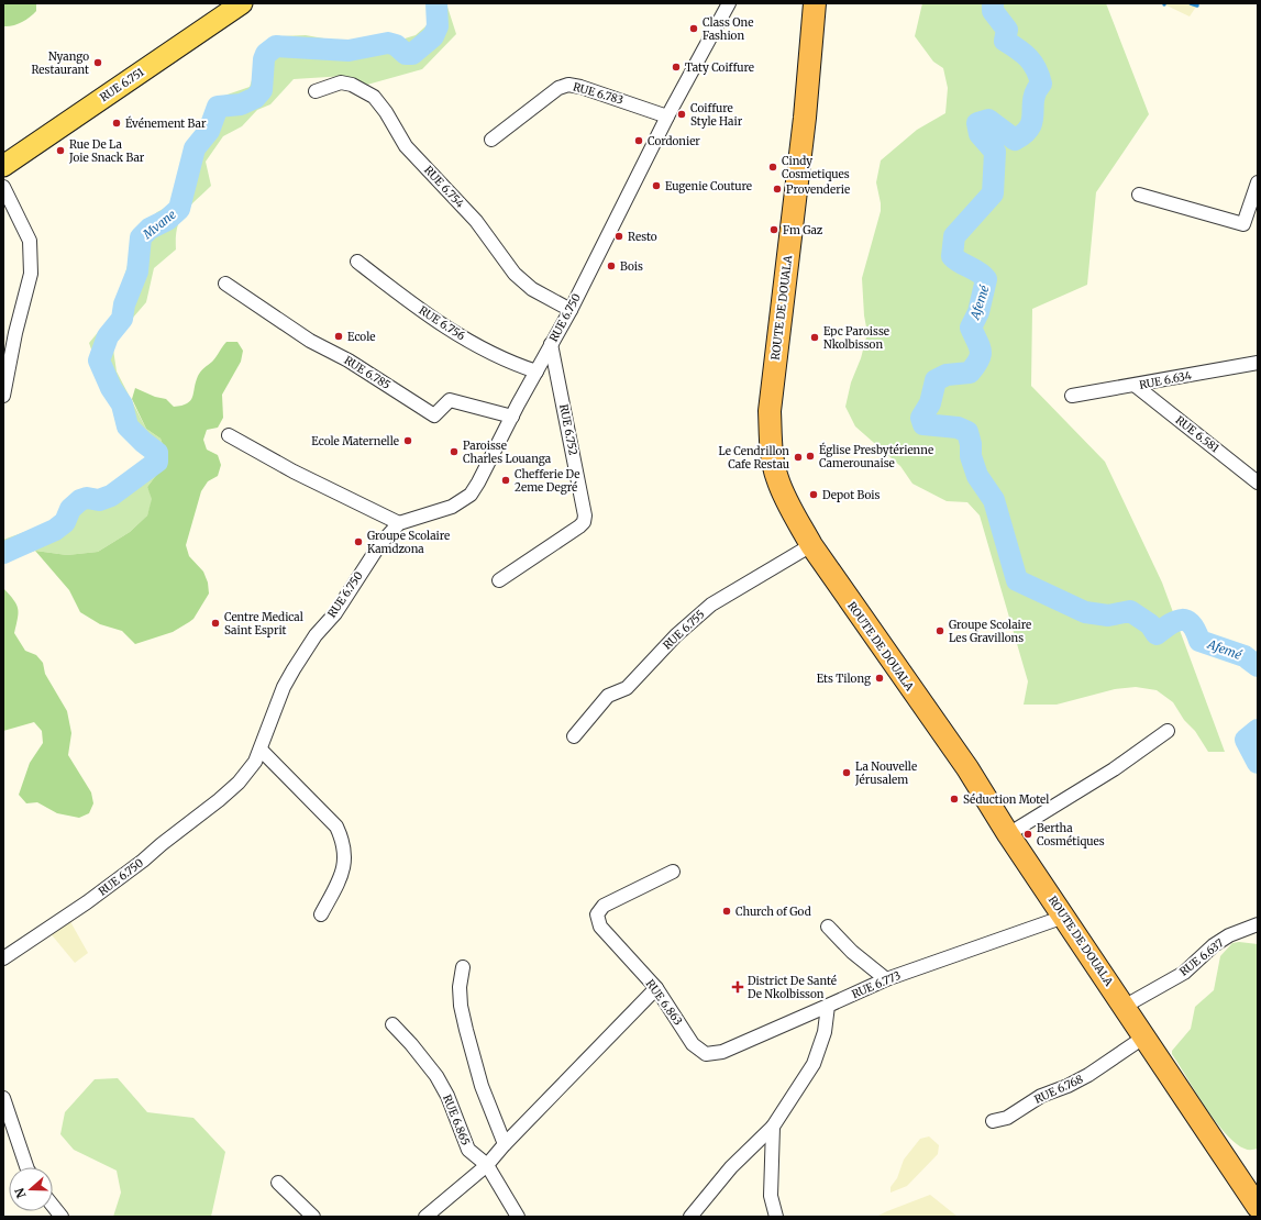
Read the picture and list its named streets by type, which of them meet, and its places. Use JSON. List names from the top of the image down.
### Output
{
  "streets": {
    "highway": ["ROUTE DE DOUALA"],
    "main road": ["RUE 6.751"],
    "street": [
      "RUE 6.783",
      "RUE 6.754",
      "RUE 6.750",
      "RUE 6.756",
      "RUE 6.785",
      "RUE 6.634",
      "RUE 6.752",
      "RUE 6.581",
      "RUE 6.755",
      "RUE 6.637",
      "RUE 6.773",
      "RUE 6.863",
      "RUE 6.768",
      "RUE 6.865"
    ]
  },
  "crossings": [
    ["RUE 6.783", "RUE 6.750"],
    ["RUE 6.754", "RUE 6.750"],
    ["ROUTE DE DOUALA", "RUE 6.755"],
    ["ROUTE DE DOUALA", "RUE 6.637"],
    ["ROUTE DE DOUALA", "RUE 6.773"],
    ["ROUTE DE DOUALA", "RUE 6.768"],
    ["RUE 6.750", "RUE 6.756"],
    ["RUE 6.750", "RUE 6.785"],
    ["RUE 6.750", "RUE 6.752"],
    ["RUE 6.634", "RUE 6.581"],
    ["RUE 6.773", "RUE 6.863"]
  ],
  "water": ["Mvane", "Afemé"],
  "places": {
    "other": [
      "Class One Fashion",
      "Nyango Restaurant",
      "Taty Coiffure",
      "Coiffure Style Hair",
      "Événement Bar",
      "Cordonier",
      "Rue De La Joie Snack Bar",
      "Cindy Cosmetiques",
      "Eugenie Couture",
      "Provenderie",
      "Fm Gaz",
      "Resto",
      "Bois",
      "Ecole",
      "Epc Paroisse Nkolbisson",
      "Ecole Maternelle",
      "Paroisse Charles Louanga",
      "Église Presbytérienne Camerounaise",
      "Le Cendrillon Cafe Restau",
      "Chefferie De 2eme Degré",
      "Depot Bois",
      "Groupe Scolaire Kamdzona",
      "Centre Medical Saint Esprit",
      "Groupe Scolaire Les Gravillons",
      "Ets Tilong",
      "La Nouvelle Jérusalem",
      "Séduction Motel",
      "Bertha Cosmétiques",
      "Church of God"
    ],
    "health": ["District De Santé De Nkolbisson"]
  },
  "north": "left"
}
